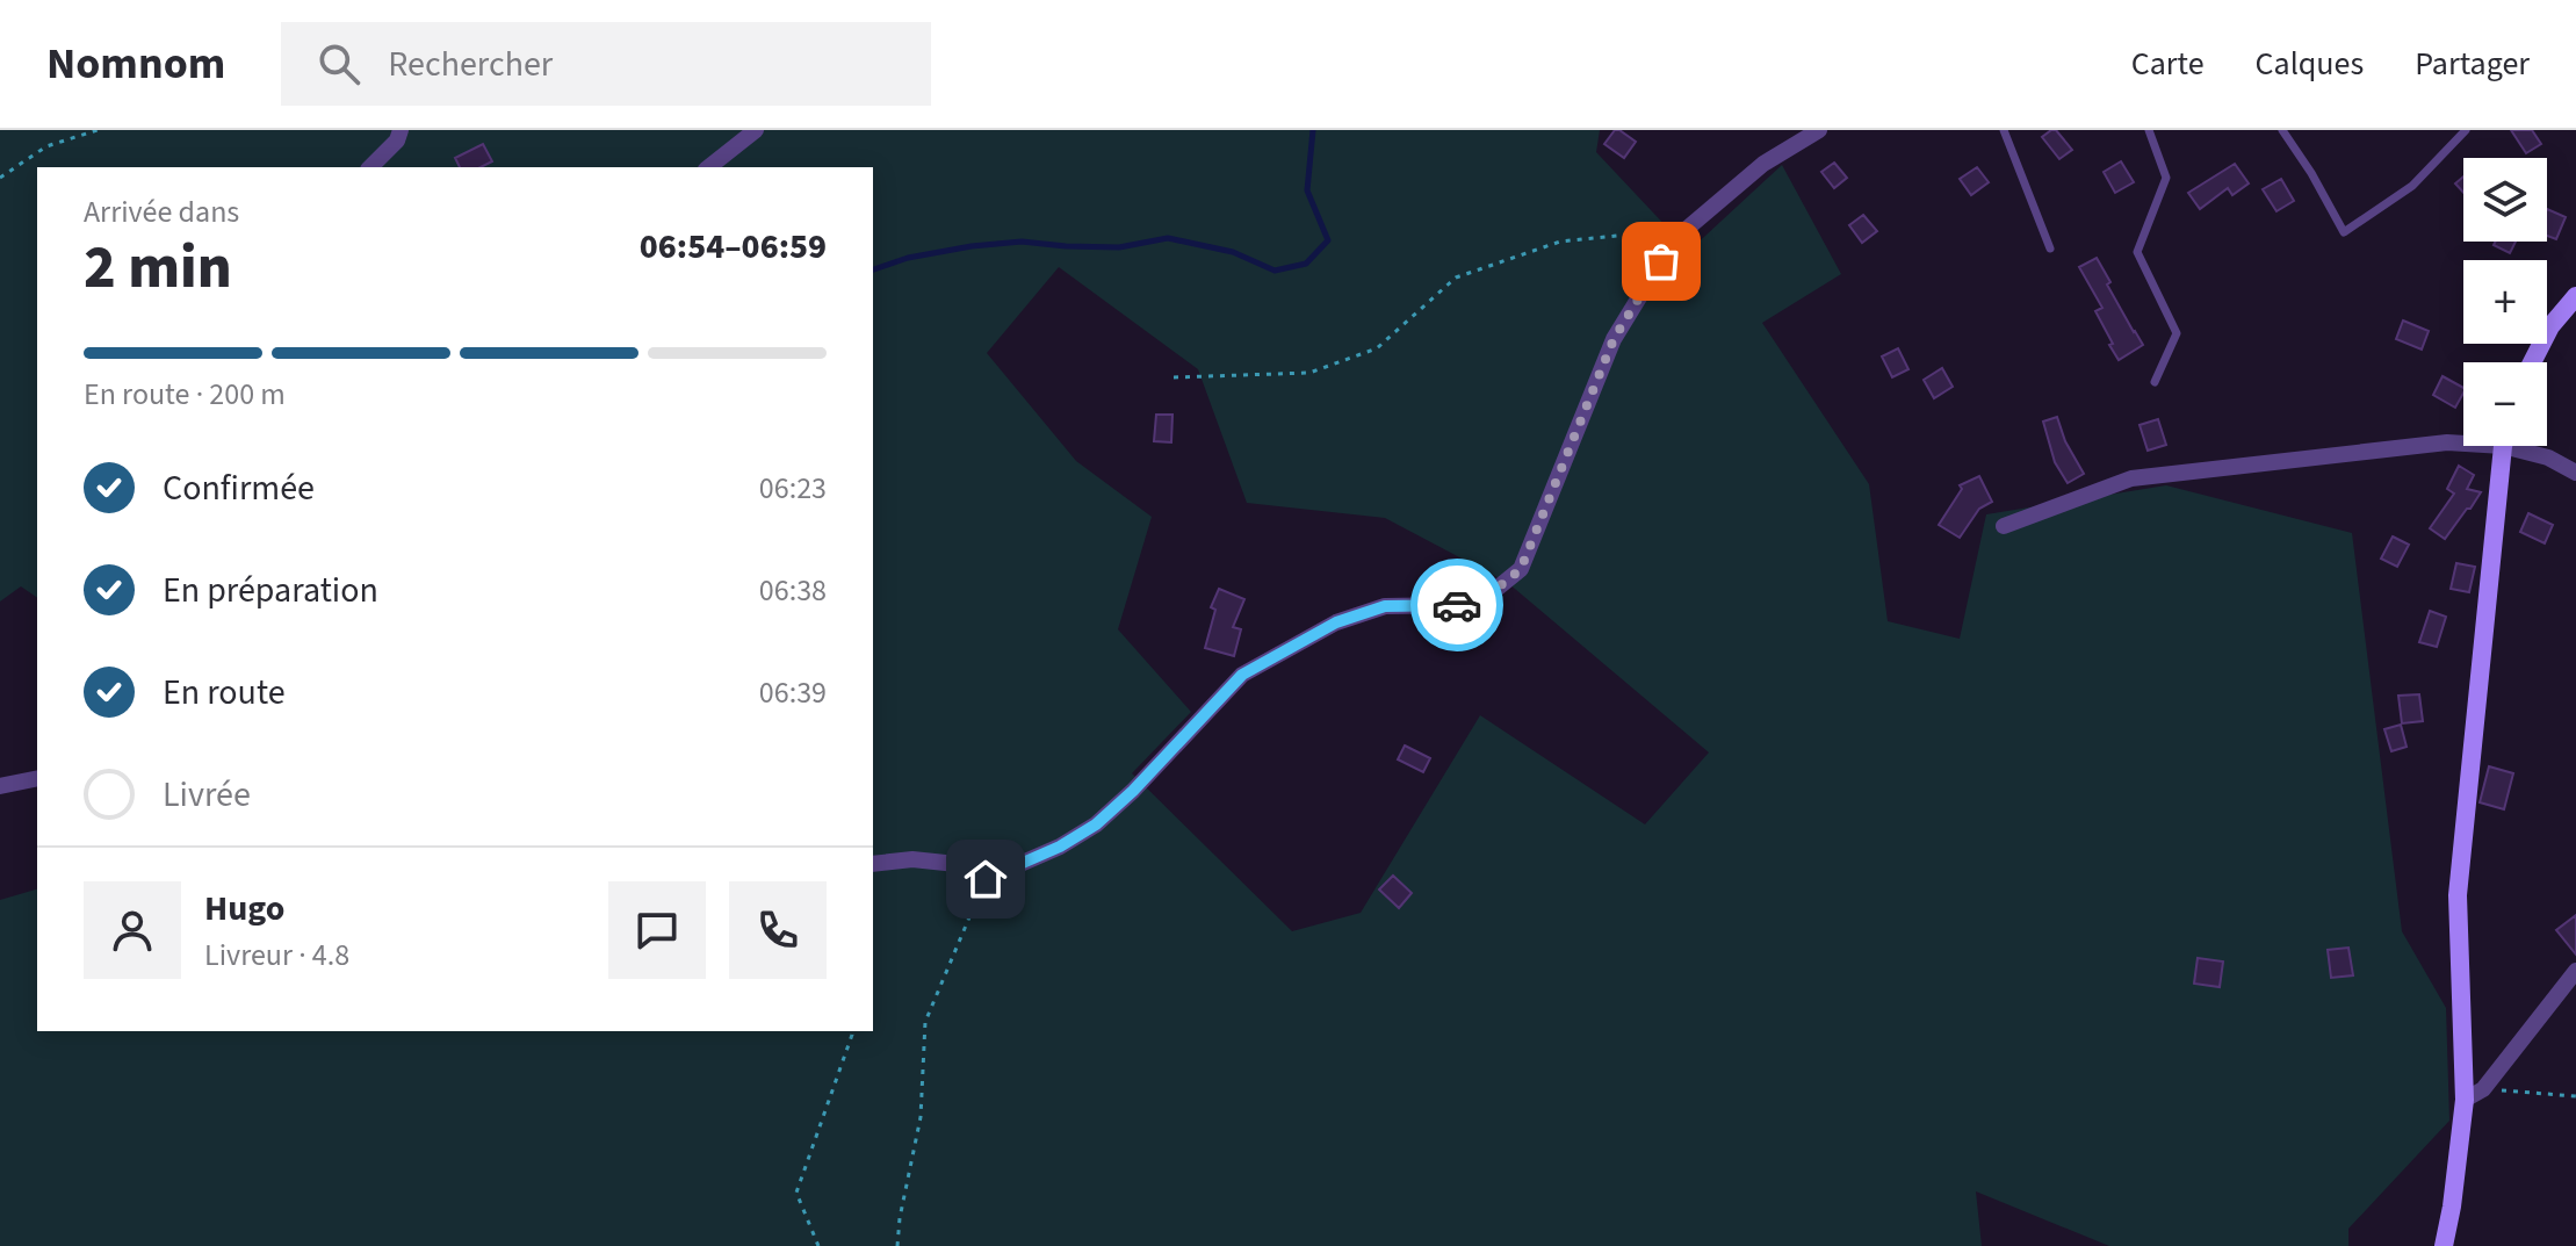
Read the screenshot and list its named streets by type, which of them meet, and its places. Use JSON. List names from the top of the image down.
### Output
{
  "page": {
    "header": "Nomnom",
    "search": "Rechercher",
    "nav": ["Carte", "Calques", "Partager"],
    "map_buttons": ["+", "−"],
    "heading": ["2 min", "Arrivée dans", "06:54–06:59"],
    "panel": ["Hugo", "Livreur · 4.8"],
    "bar": "En route · 200 m",
    "list": [
      ["Confirmée", "06:23"],
      ["En préparation", "06:38"],
      ["En route", "06:39"],
      "Livrée"
    ]
  }
}
